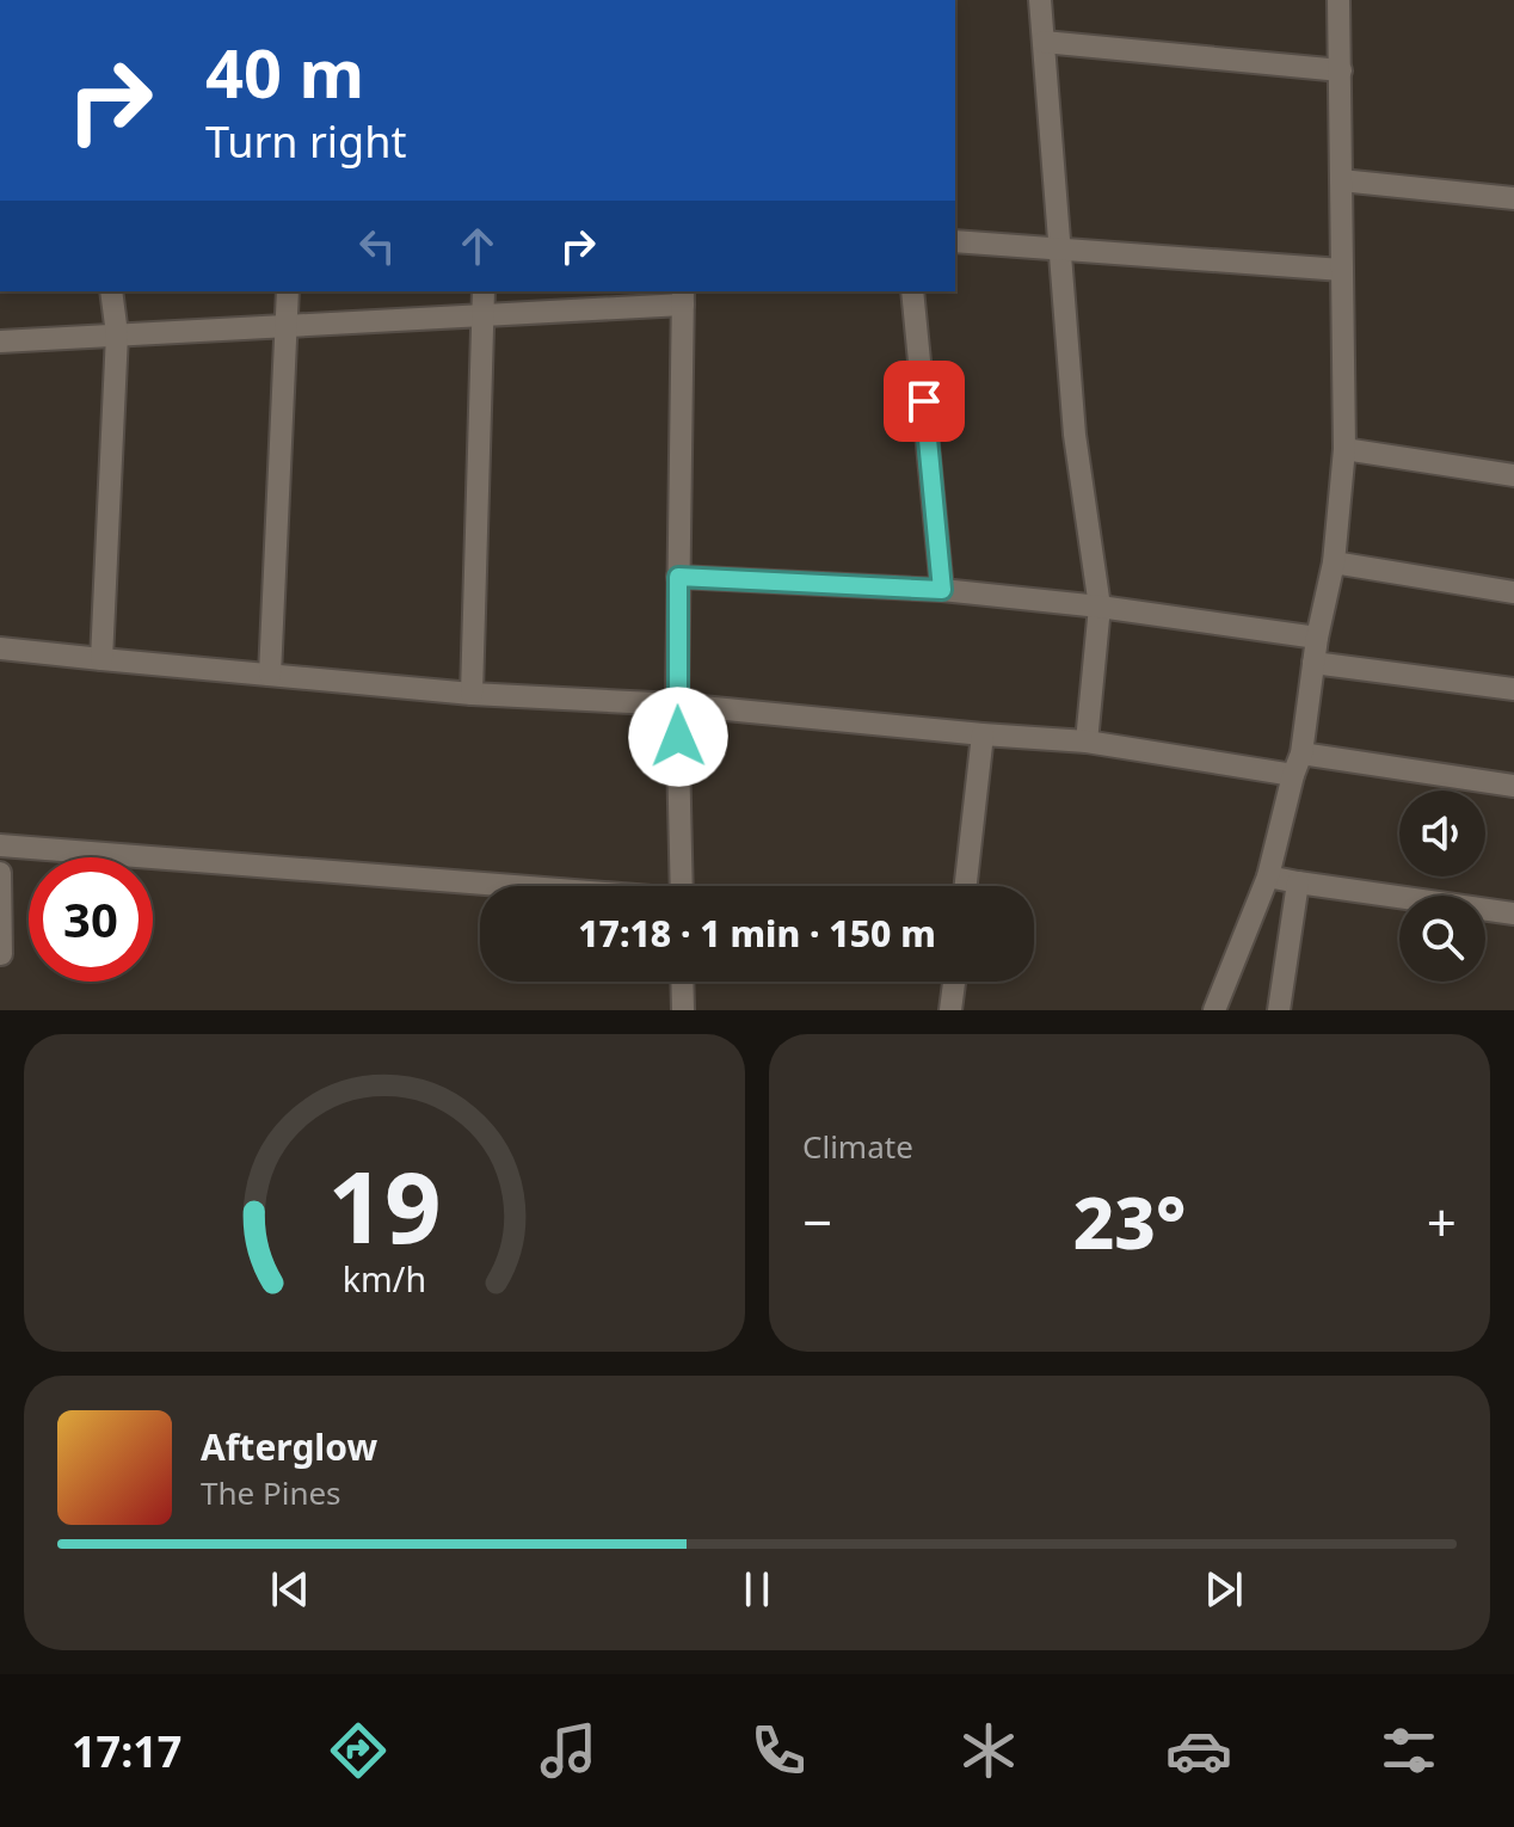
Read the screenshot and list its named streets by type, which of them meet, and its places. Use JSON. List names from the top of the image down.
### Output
{
  "page": {
    "turn": ["40 m", "Turn right"],
    "limit": "30",
    "trip": "17:18 · 1 min · 150 m",
    "tile": "Climate",
    "heat": ["−", "23°", "+"],
    "song": ["Afterglow", "The Pines"],
    "tabs": "17:17",
    "gauge": ["19", "km/h"]
  }
}
